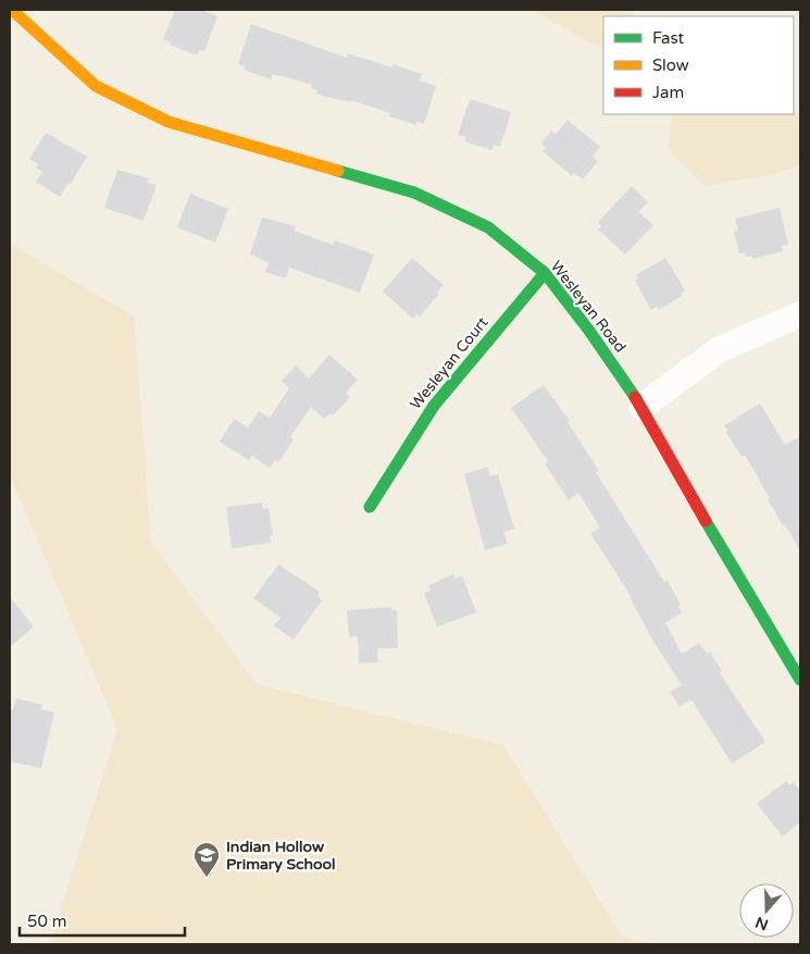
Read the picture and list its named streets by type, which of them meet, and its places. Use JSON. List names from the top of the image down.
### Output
{
  "streets": {
    "street": ["Wesleyan Road", "Wesleyan Court"]
  },
  "crossings": [
    ["Wesleyan Road", "Wesleyan Court"]
  ],
  "places": {
    "school or university": ["Indian Hollow Primary School"]
  },
  "legend": ["Fast", "Slow", "Jam"],
  "scale_bar": "50 m",
  "north": "bottom"
}
